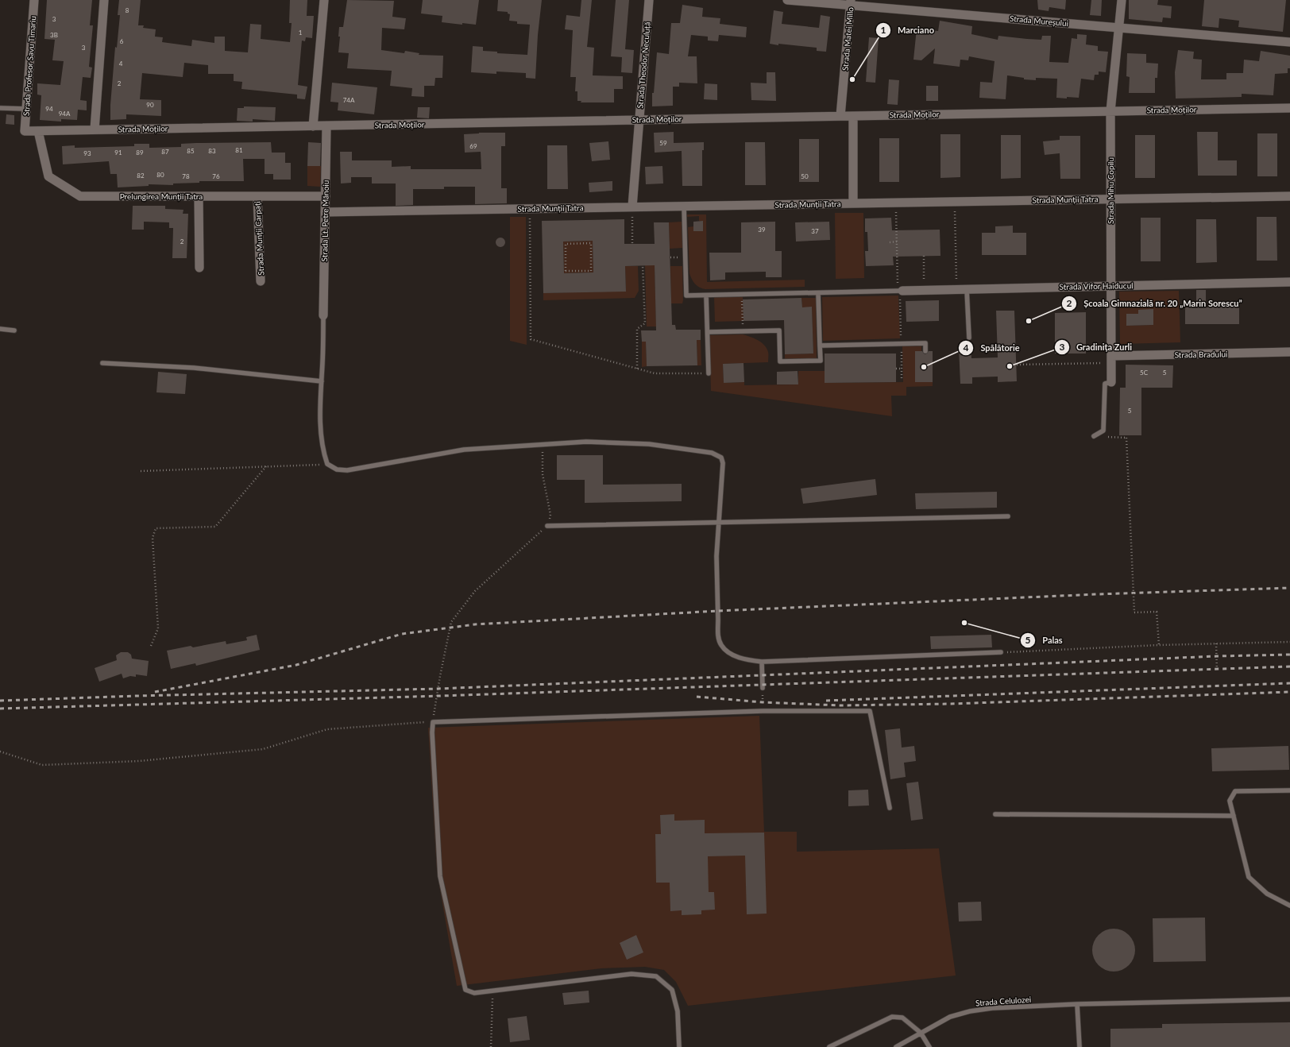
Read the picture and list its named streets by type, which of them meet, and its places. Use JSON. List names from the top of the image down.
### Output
{
  "streets": {
    "street": [
      "Strada Mureșului",
      "Strada Matei Millo",
      "Strada Theodor Neculuță",
      "Strada Profesor Savu Timariu",
      "Strada Moților",
      "Strada Mihu Copilu",
      "Prelungirea Munții Tatra",
      "Strada Munții Tatra",
      "Strada Lt. Petre Mănoiu",
      "Strada Munții Carpați",
      "Strada Vifor Haiducul",
      "Strada Bradului"
    ],
    "lane": ["Strada Celulozei"]
  },
  "crossings": [
    ["Strada Mureșului", "Strada Matei Millo"],
    ["Strada Mureșului", "Strada Mihu Copilu"],
    ["Strada Matei Millo", "Strada Moților"],
    ["Strada Theodor Neculuță", "Strada Moților"],
    ["Strada Theodor Neculuță", "Strada Munții Tatra"],
    ["Strada Profesor Savu Timariu", "Strada Moților"],
    ["Strada Moților", "Strada Mihu Copilu"],
    ["Strada Moților", "Prelungirea Munții Tatra"],
    ["Strada Moților", "Strada Lt. Petre Mănoiu"],
    ["Strada Mihu Copilu", "Strada Munții Tatra"],
    ["Strada Mihu Copilu", "Strada Vifor Haiducul"],
    ["Strada Mihu Copilu", "Strada Bradului"],
    ["Prelungirea Munții Tatra", "Strada Lt. Petre Mănoiu"],
    ["Prelungirea Munții Tatra", "Strada Munții Carpați"],
    ["Strada Munții Tatra", "Strada Lt. Petre Mănoiu"]
  ],
  "places": [
    "Marciano",
    "Școala Gimnazială nr. 20 „Marin Sorescu”",
    "Gradinița Zurli",
    "Spălătorie",
    "Palas"
  ],
  "house_numbers": [
    "8",
    "3",
    "1",
    "3B",
    "6",
    "3",
    "4",
    "2",
    "74A",
    "90",
    "94",
    "94A",
    "59",
    "69",
    "81",
    "85",
    "83",
    "87",
    "91",
    "89",
    "93",
    "80",
    "82",
    "78",
    "76",
    "50",
    "39",
    "37",
    "2",
    "5C",
    "5",
    "5"
  ]
}
